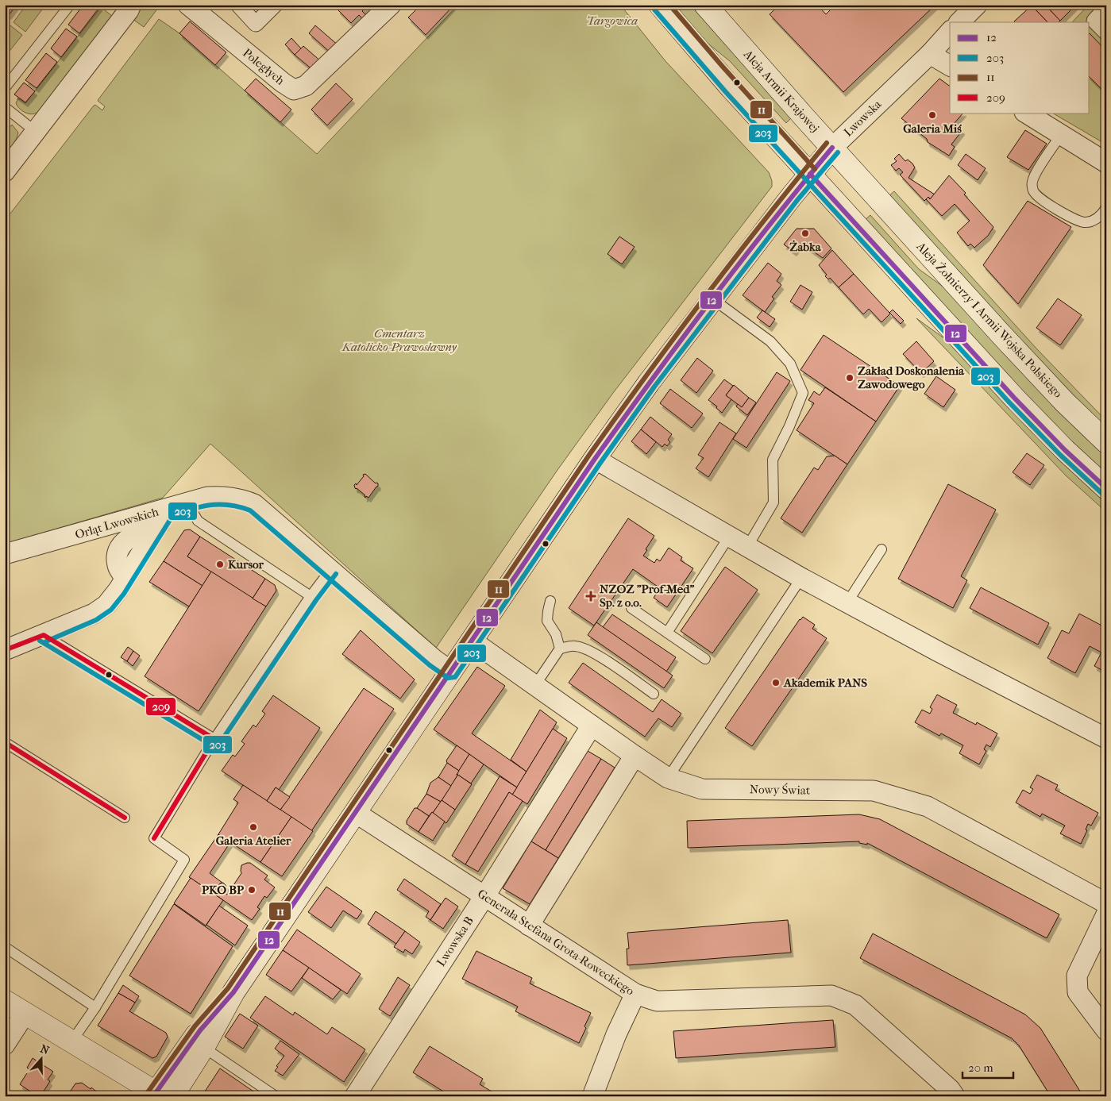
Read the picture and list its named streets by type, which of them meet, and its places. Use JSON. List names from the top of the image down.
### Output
{
  "streets": {
    "main road": ["Aleja Armii Krajowej", "Lwowska", "Aleja Żołnierzy I Armii Wojska Polskiego"],
    "street": [
      "Poległych",
      "Orląt Lwowskich",
      "Nowy Świat",
      "Lwowska B",
      "Generała Stefana Grota-Roweckiego"
    ]
  },
  "crossings": [
    ["Aleja Armii Krajowej", "Lwowska"],
    ["Aleja Armii Krajowej", "Aleja Żołnierzy I Armii Wojska Polskiego"],
    ["Lwowska", "Orląt Lwowskich"],
    ["Lwowska", "Nowy Świat"],
    ["Lwowska", "Generała Stefana Grota-Roweckiego"],
    ["Nowy Świat", "Lwowska B"],
    ["Lwowska B", "Generała Stefana Grota-Roweckiego"]
  ],
  "parks": ["Targowica", "Cmentarz Katolicko-Prawosławny"],
  "places": {
    "other": [
      "Galeria Miś",
      "Żabka",
      "Zakład Doskonalenia Zawodowego",
      "Kursor",
      "Akademik PANS",
      "Galeria Atelier",
      "PKO BP"
    ],
    "health": ["NZOZ \"Prof-Med\" Sp. z o.o."]
  },
  "lines": [
    "transit line 11",
    "transit line 203",
    "transit line 12",
    "transit line 209"
  ],
  "legend": [
    "12",
    "203",
    "11",
    "209"
  ],
  "scale_bar": "20 m",
  "north": "top"
}
